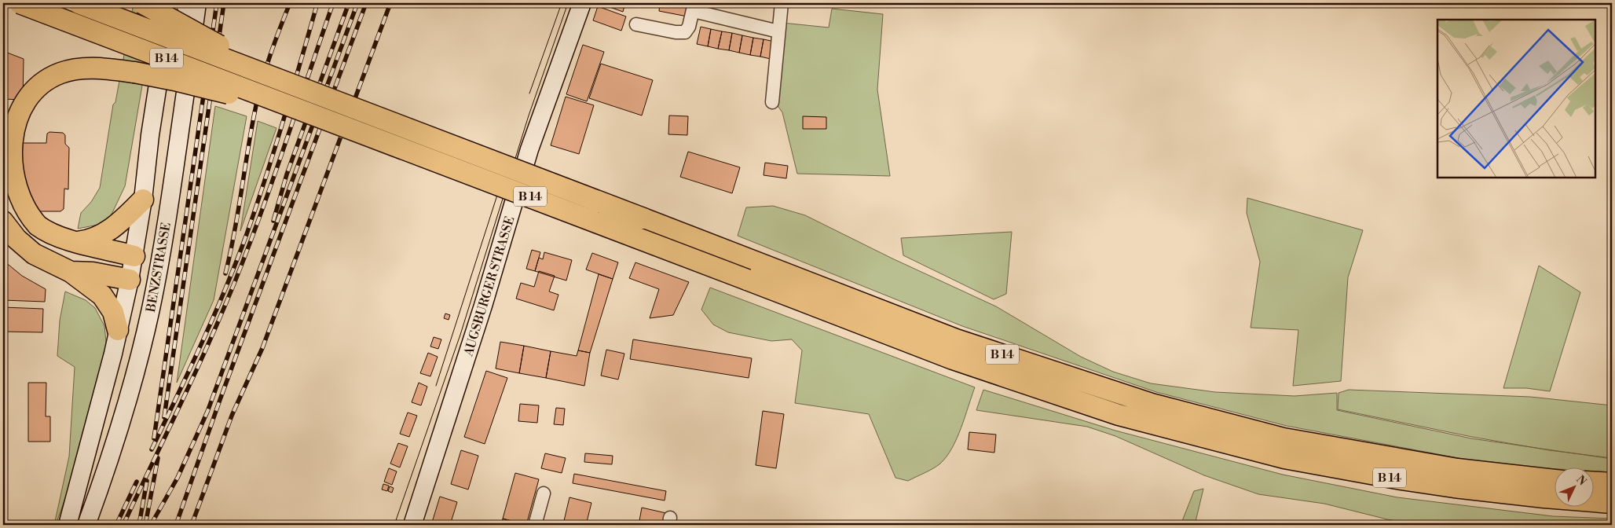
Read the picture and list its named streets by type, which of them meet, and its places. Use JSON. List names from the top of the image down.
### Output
{
  "streets": {
    "highway": ["B 14"],
    "main road": ["BENZSTRASSE", "AUGSBURGER STRASSE"]
  },
  "north": "top right"
}
